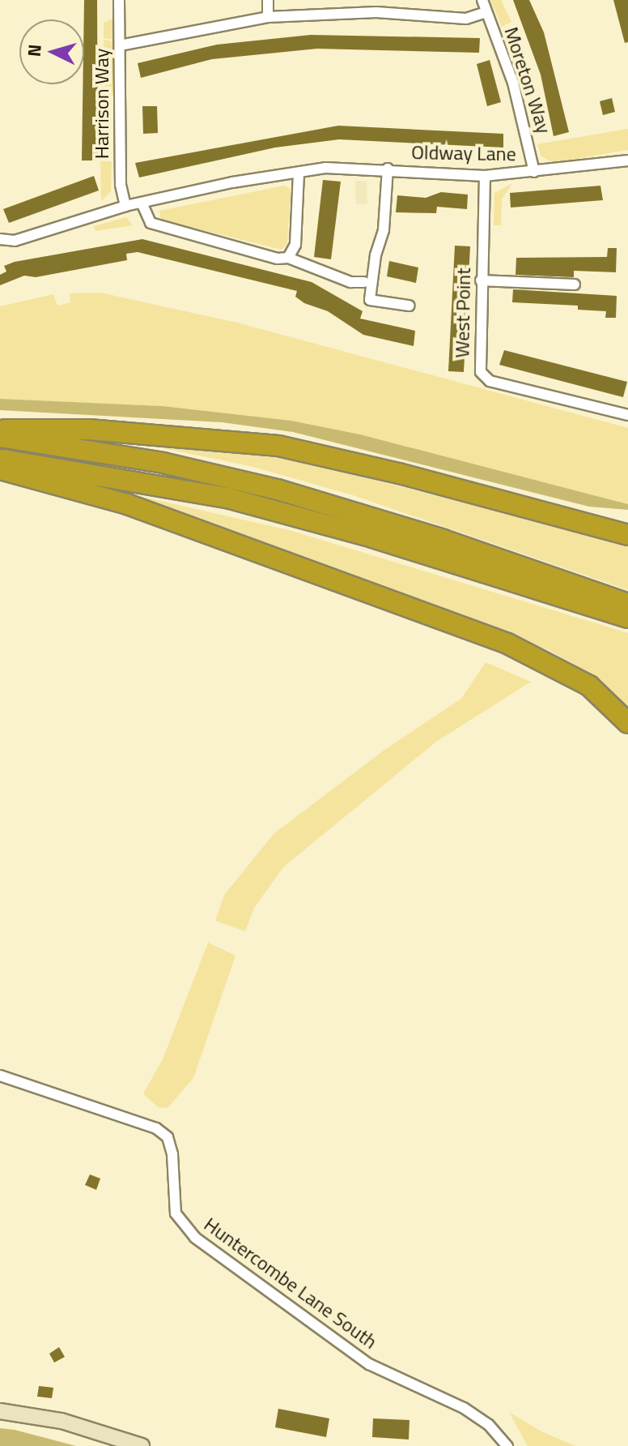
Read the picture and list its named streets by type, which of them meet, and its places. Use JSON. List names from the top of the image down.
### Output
{
  "streets": {
    "street": [
      "Moreton Way",
      "Harrison Way",
      "Oldway Lane",
      "West Point",
      "Huntercombe Lane South"
    ]
  },
  "crossings": [
    ["Moreton Way", "Oldway Lane"],
    ["Harrison Way", "Oldway Lane"],
    ["Oldway Lane", "West Point"]
  ],
  "north": "left"
}
